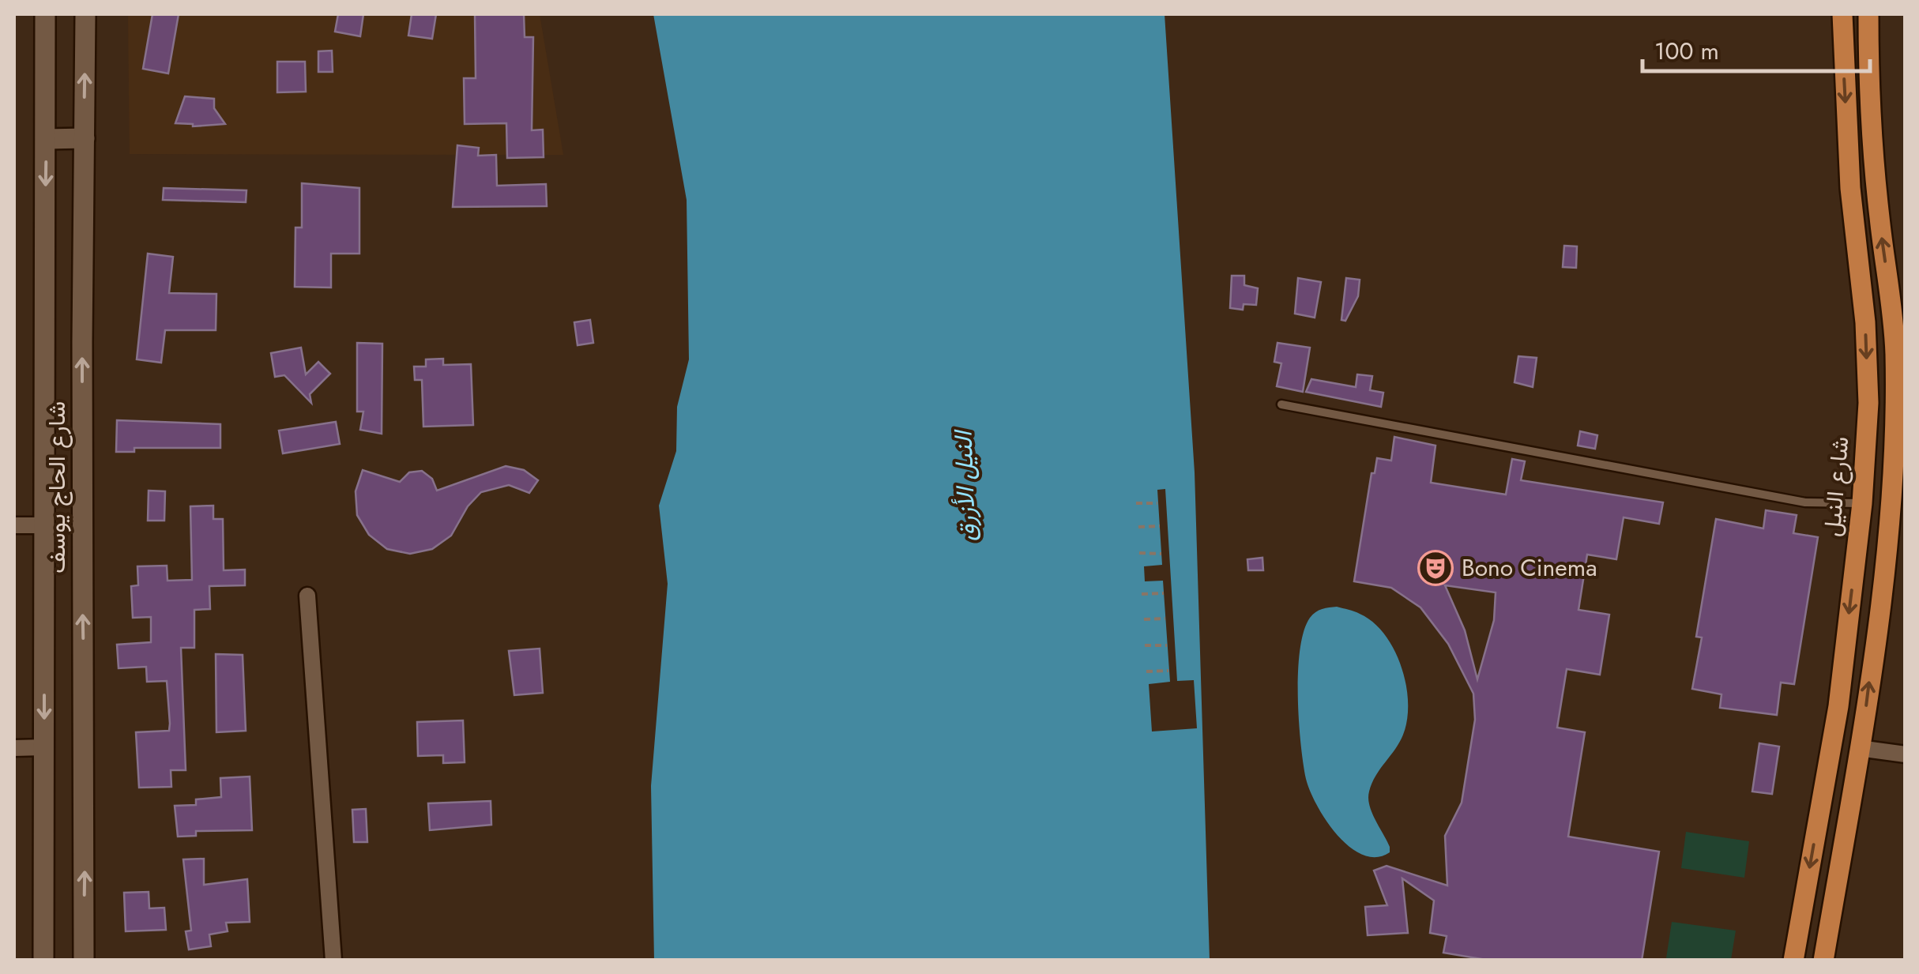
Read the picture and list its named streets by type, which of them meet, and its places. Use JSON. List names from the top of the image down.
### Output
{
  "streets": {
    "main road": ["شارع النيل", "شارع الحاج يوسف"]
  },
  "water": ["النيل الأزرق"],
  "places": {
    "theatre": ["Bono Cinema"]
  },
  "scale_bar": "100 m"
}
